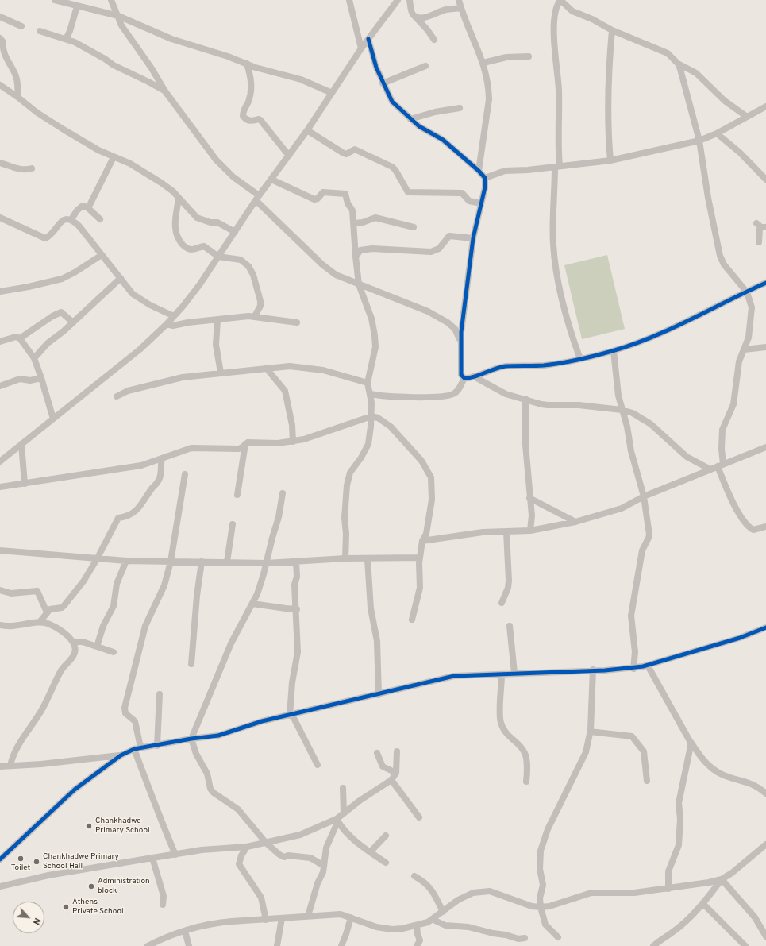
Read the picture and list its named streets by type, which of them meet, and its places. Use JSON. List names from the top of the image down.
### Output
{
  "places": [
    "Chankhadwe Primary School",
    "Toilet",
    "Chankhadwe Primary School Hall",
    "Administration block",
    "Athens Private School"
  ],
  "north": "bottom right"
}
